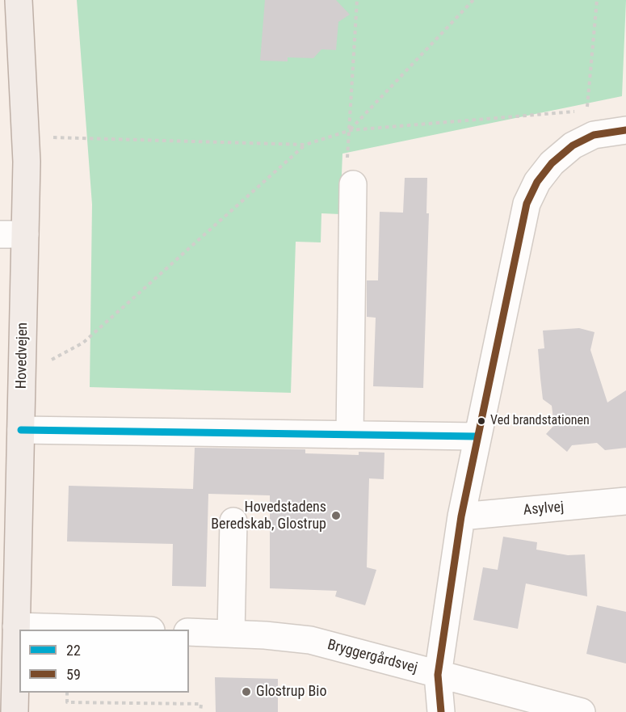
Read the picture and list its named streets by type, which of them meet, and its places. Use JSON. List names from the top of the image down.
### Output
{
  "streets": {
    "main road": ["Hovedvejen"],
    "street": ["Asylvej", "Bryggergårdsvej"]
  },
  "places": ["Ved brandstationen", "Hovedstadens Beredskab, Glostrup", "Glostrup Bio"],
  "lines": ["transit line 59", "transit line 22"],
  "legend": ["22", "59"]
}
